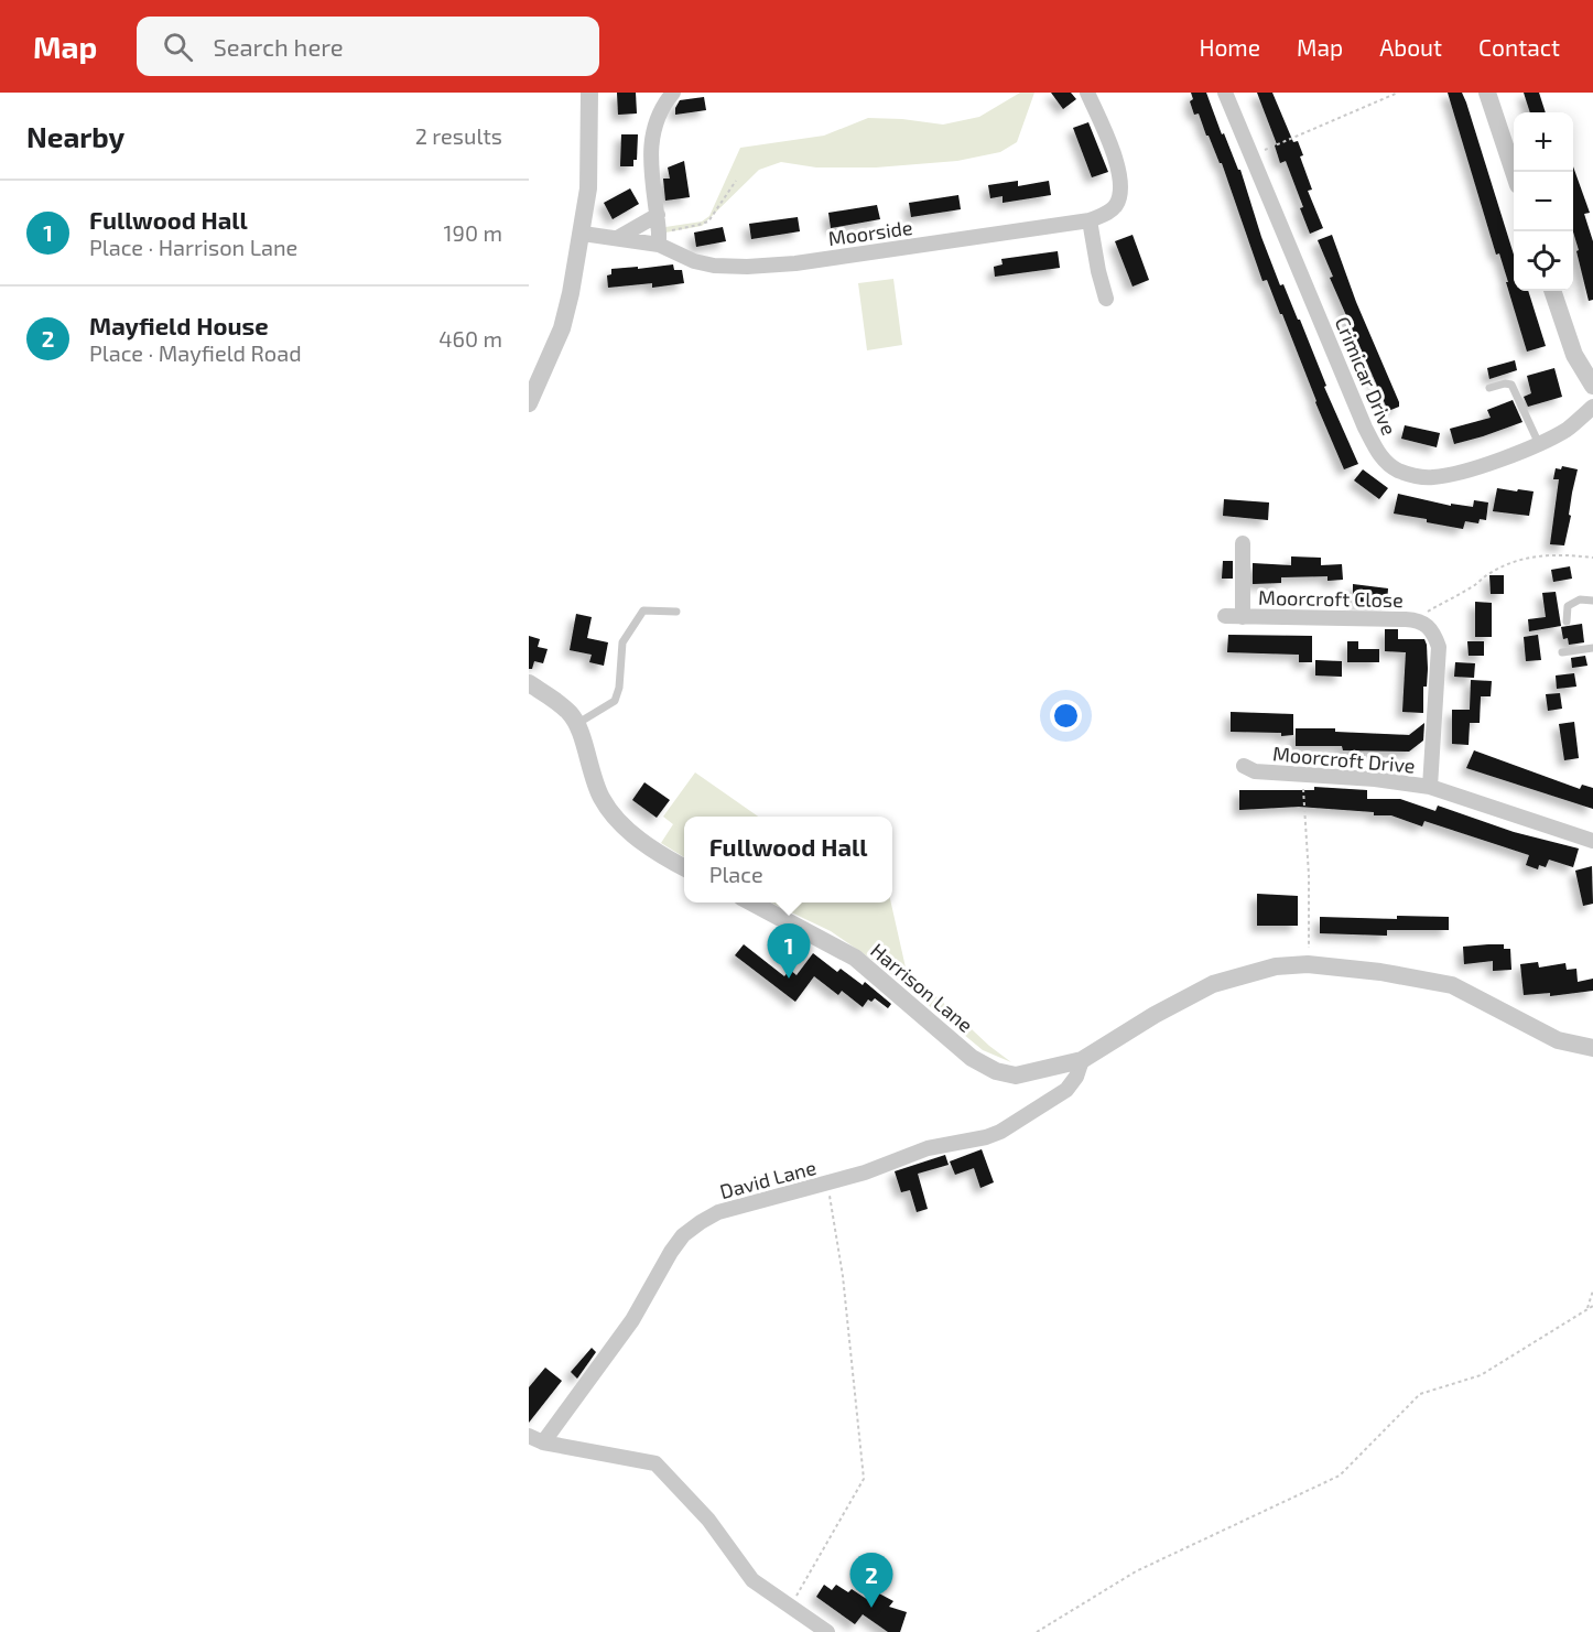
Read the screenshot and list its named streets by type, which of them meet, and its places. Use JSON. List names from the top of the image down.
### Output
{
  "streets": {
    "street": [
      "Moorside",
      "Crimicar Drive",
      "Moorcroft Close",
      "Moorcroft Drive",
      "Harrison Lane",
      "David Lane"
    ]
  },
  "crossings": [
    ["Harrison Lane", "David Lane"]
  ],
  "page": {
    "header": "Map",
    "search": "Search here",
    "nav": [
      "Home",
      "Map",
      "About",
      "Contact"
    ],
    "heading": ["Nearby", "2 results"],
    "map_buttons": ["+", "−"],
    "list": [
      {
        "mark": "1",
        "name": "Fullwood Hall",
        "note": "Place · Harrison Lane",
        "value": "190 m"
      },
      {
        "mark": "2",
        "name": "Mayfield House",
        "note": "Place · Mayfield Road",
        "value": "460 m"
      }
    ],
    "popup": ["Fullwood Hall", "Place"],
    "pins": ["1", "2"]
  }
}
